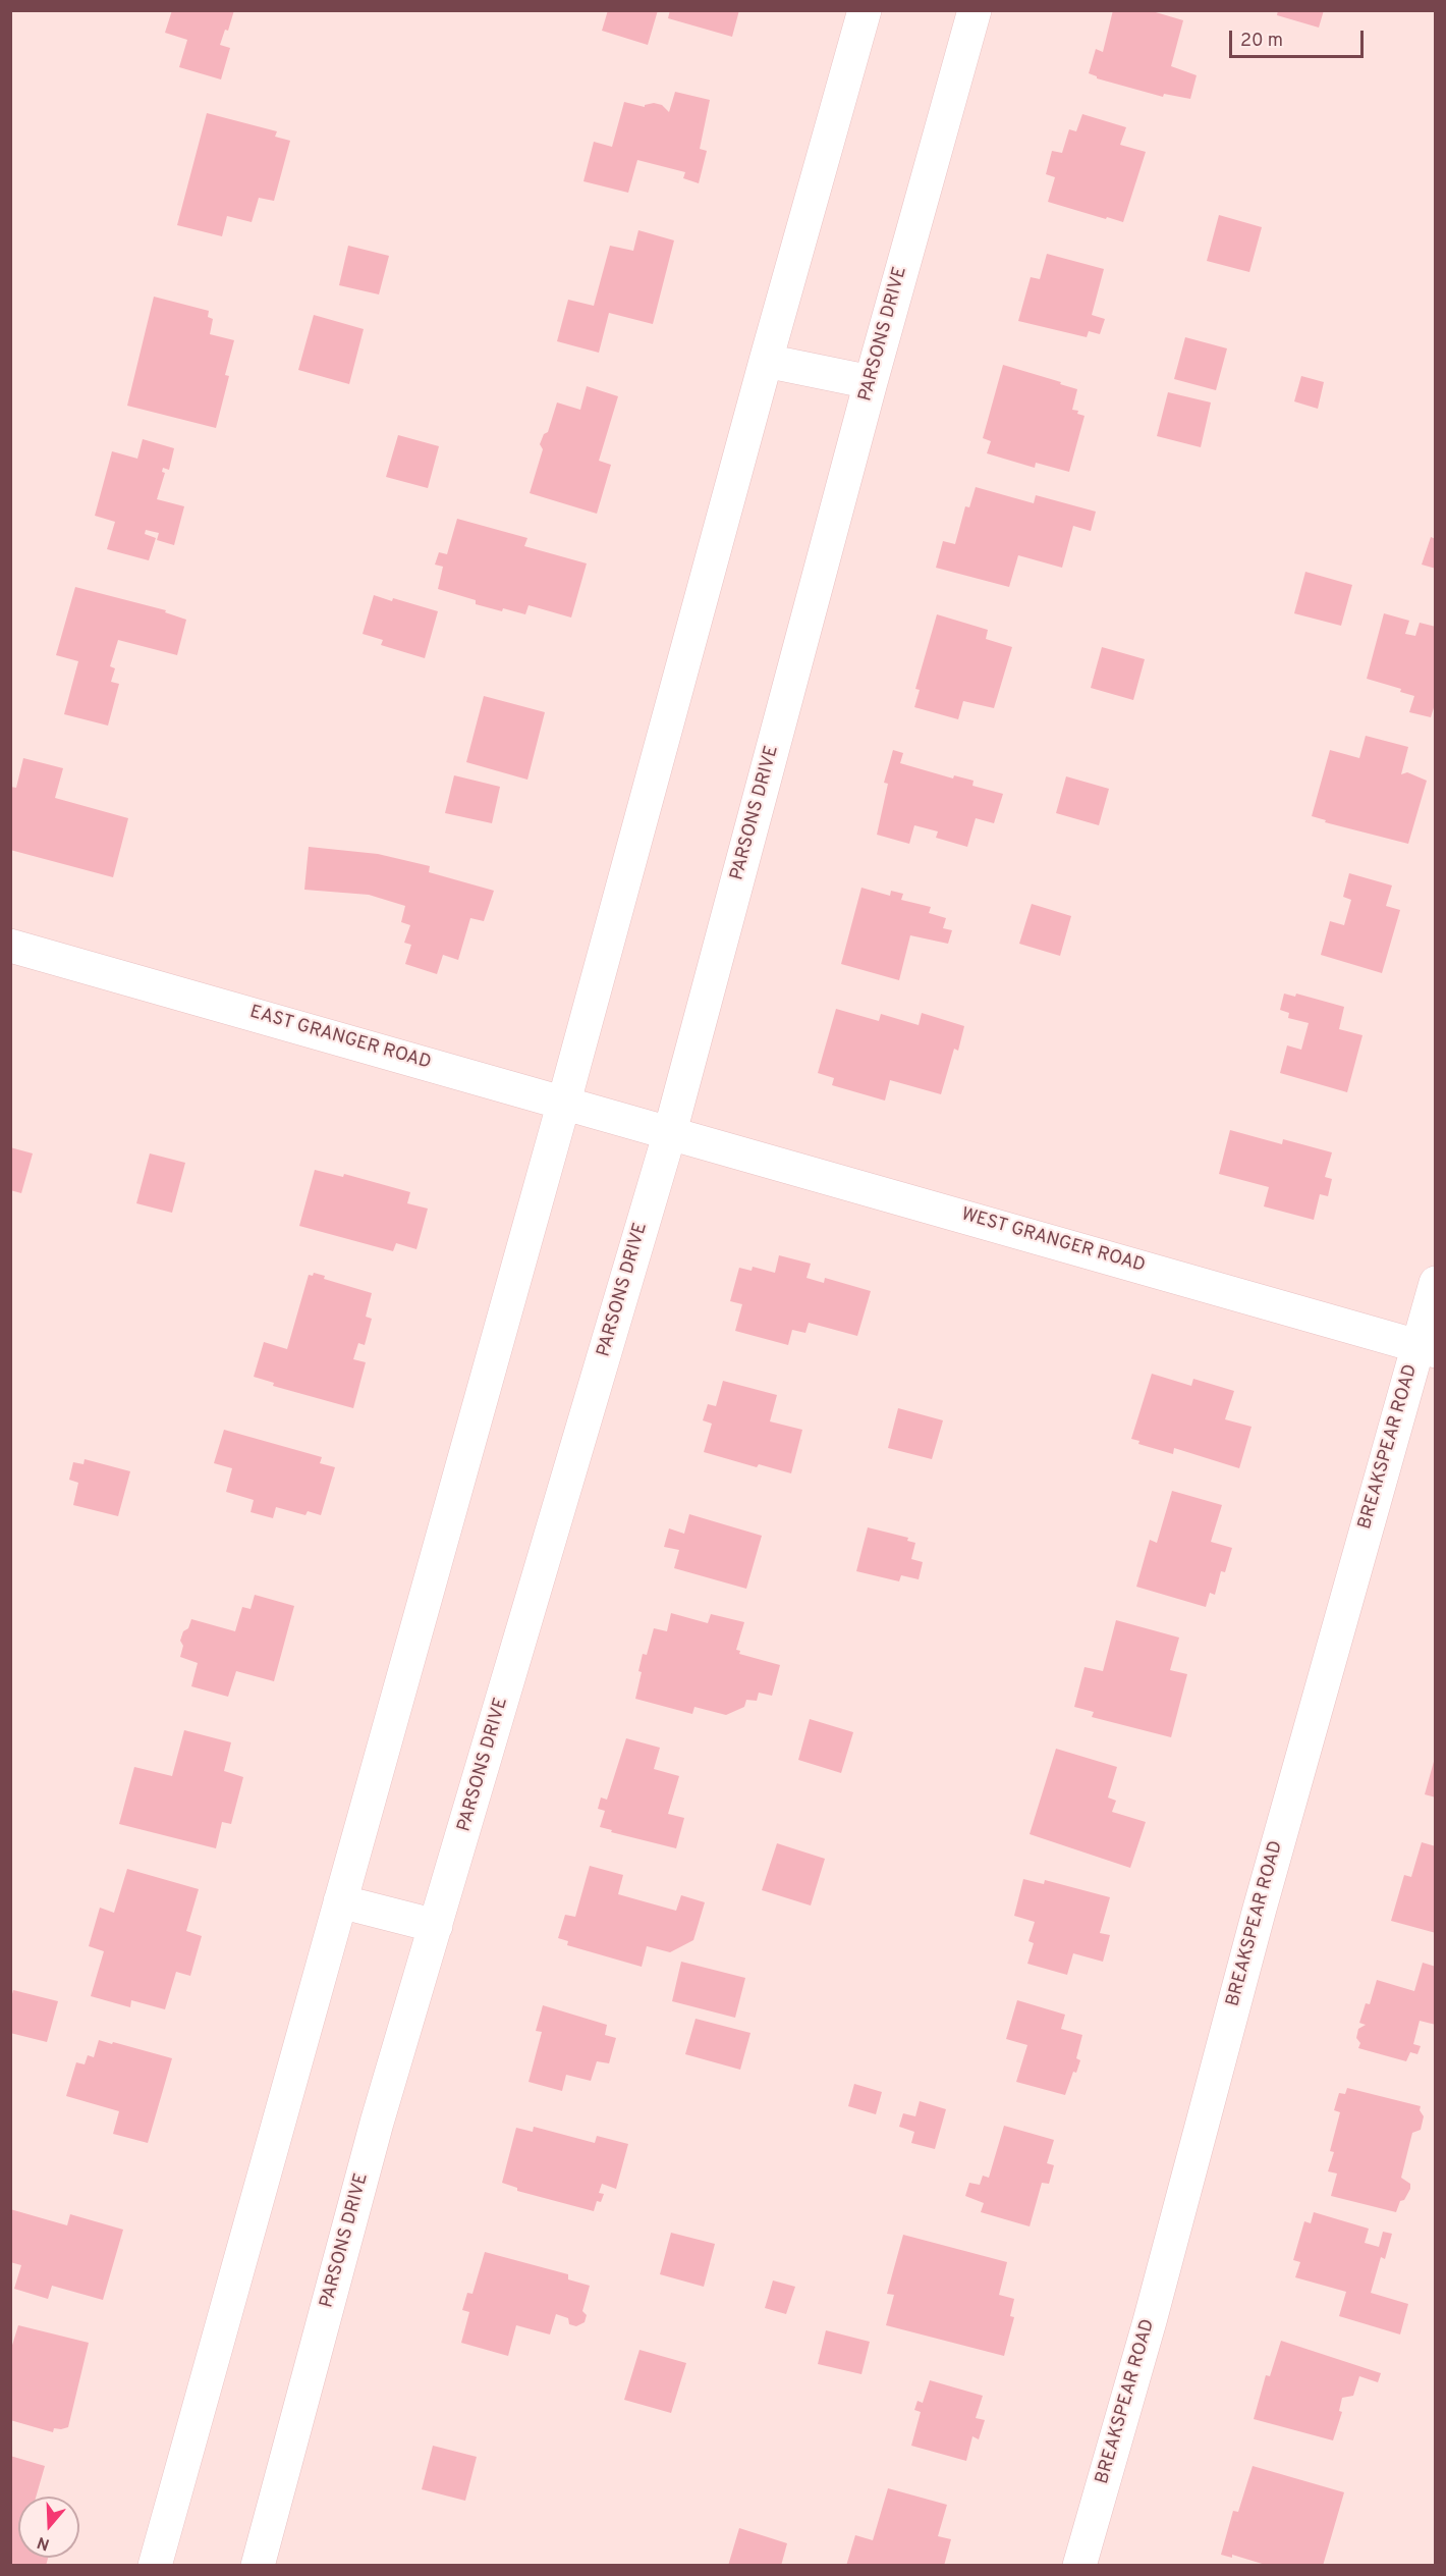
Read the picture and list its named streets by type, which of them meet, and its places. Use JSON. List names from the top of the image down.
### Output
{
  "streets": {
    "street": [
      "PARSONS DRIVE",
      "EAST GRANGER ROAD",
      "WEST GRANGER ROAD",
      "BREAKSPEAR ROAD"
    ]
  },
  "crossings": [
    ["PARSONS DRIVE", "EAST GRANGER ROAD"],
    ["PARSONS DRIVE", "WEST GRANGER ROAD"],
    ["EAST GRANGER ROAD", "WEST GRANGER ROAD"],
    ["WEST GRANGER ROAD", "BREAKSPEAR ROAD"]
  ],
  "scale_bar": "20 m",
  "north": "bottom"
}
